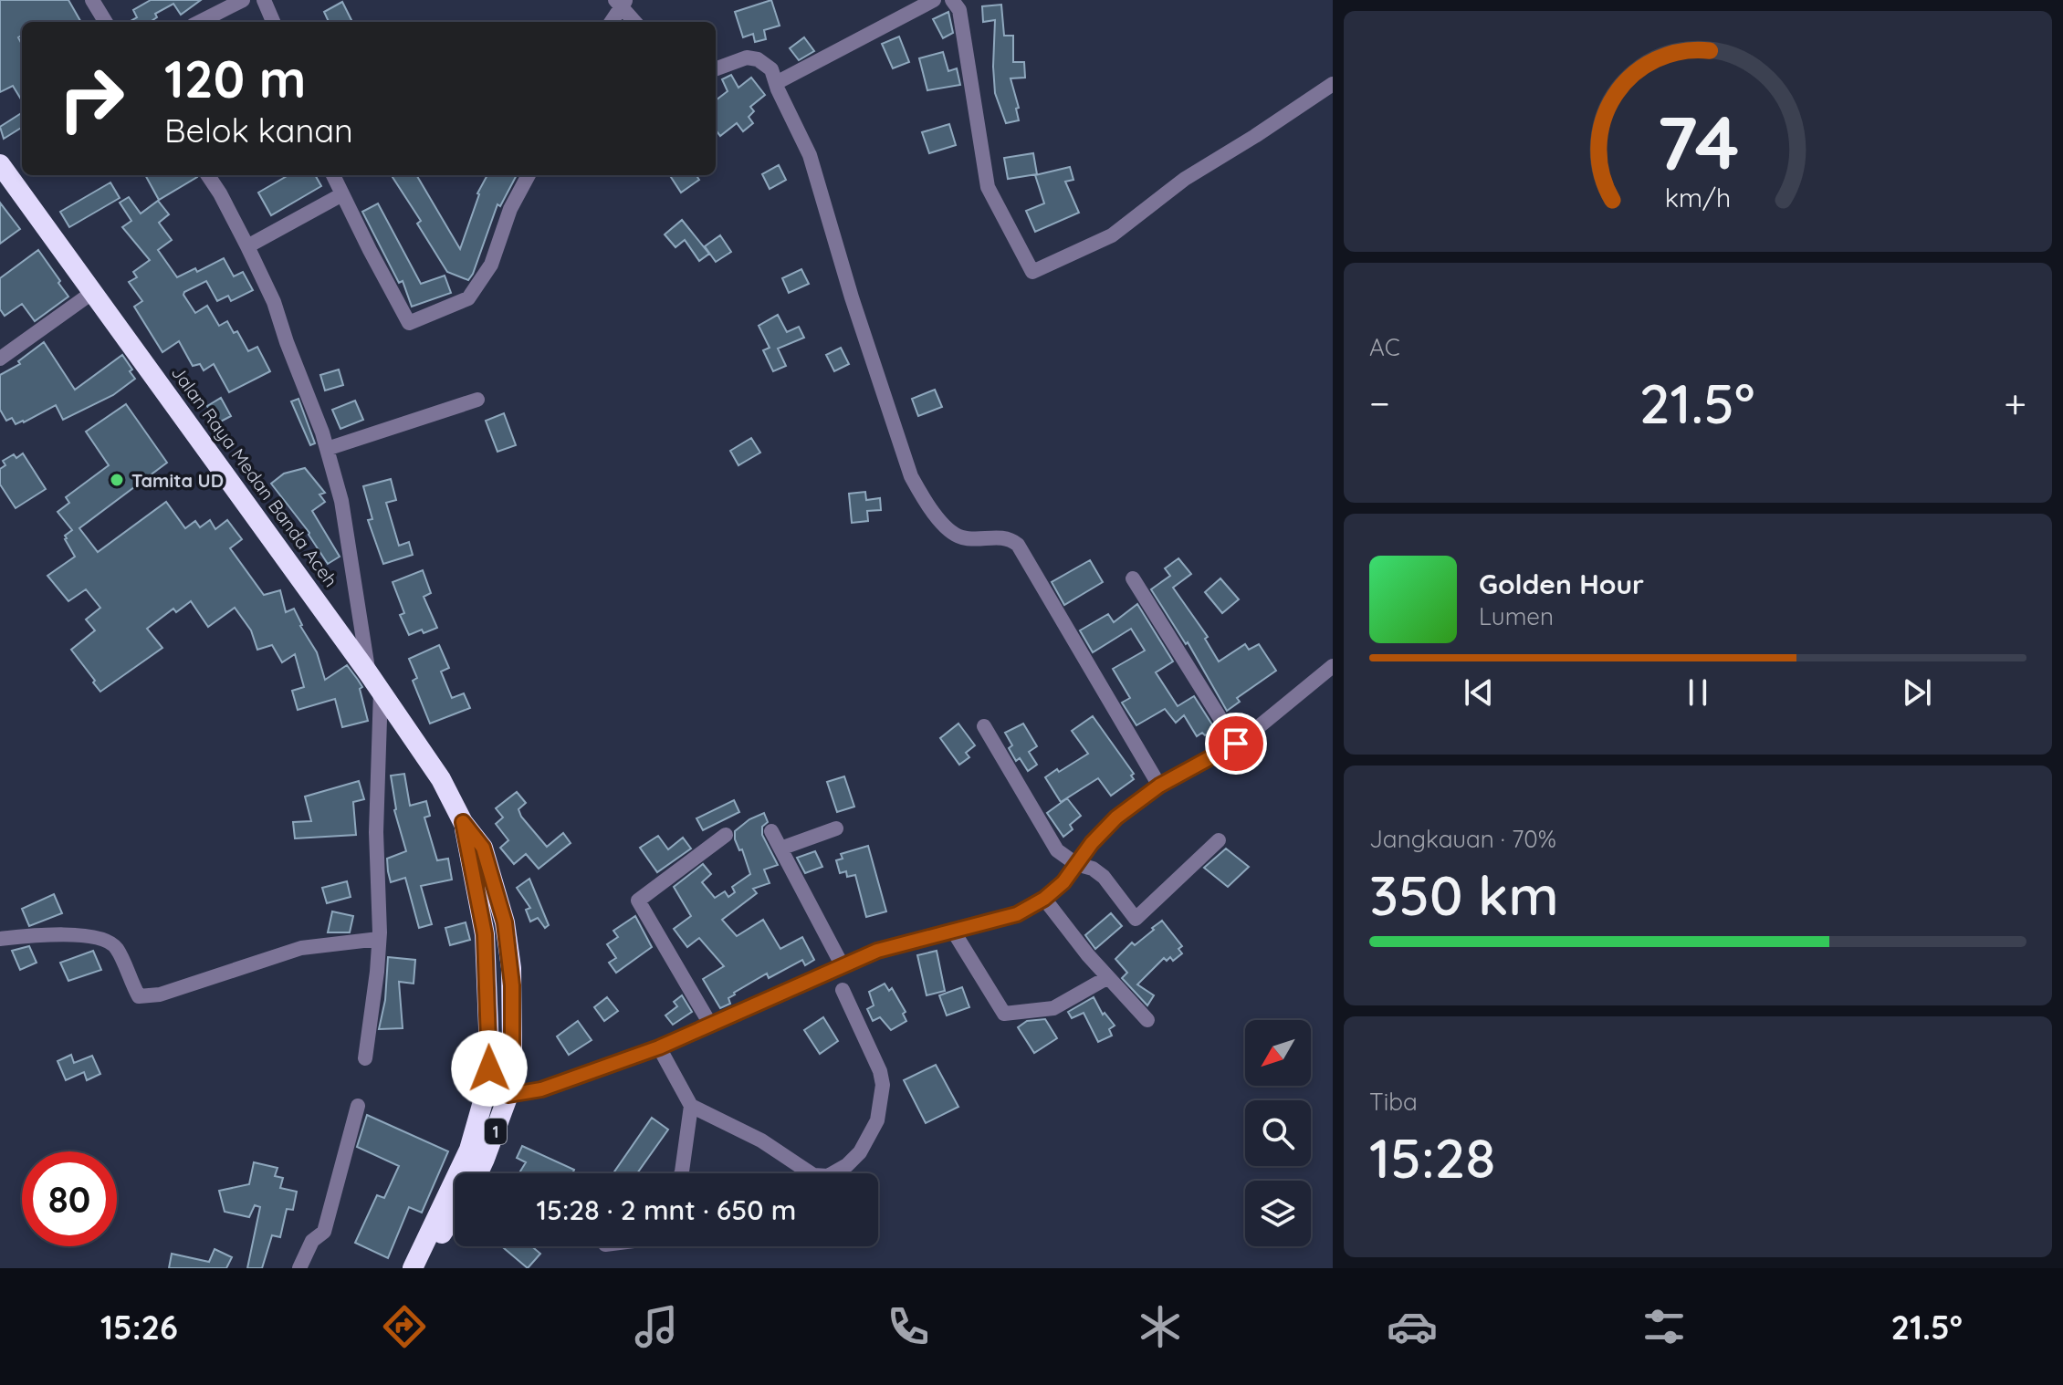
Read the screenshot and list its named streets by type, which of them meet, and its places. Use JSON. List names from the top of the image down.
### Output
{
  "streets": {
    "highway": ["Jalan Raya Medan Banda Aceh", "1"]
  },
  "places": ["Tamita UD"],
  "north": "bottom left",
  "page": {
    "turn": ["120 m", "Belok kanan"],
    "tile": [
      "AC",
      ["Jangkauan · 70%", "350 km"],
      ["Tiba", "15:28"]
    ],
    "heat": ["−", "21.5°", "+"],
    "song": ["Golden Hour", "Lumen"],
    "limit": "80",
    "trip": "15:28 · 2 mnt · 650 m",
    "tabs": ["15:26", "21.5°"],
    "gauge": ["74", "km/h"]
  }
}
